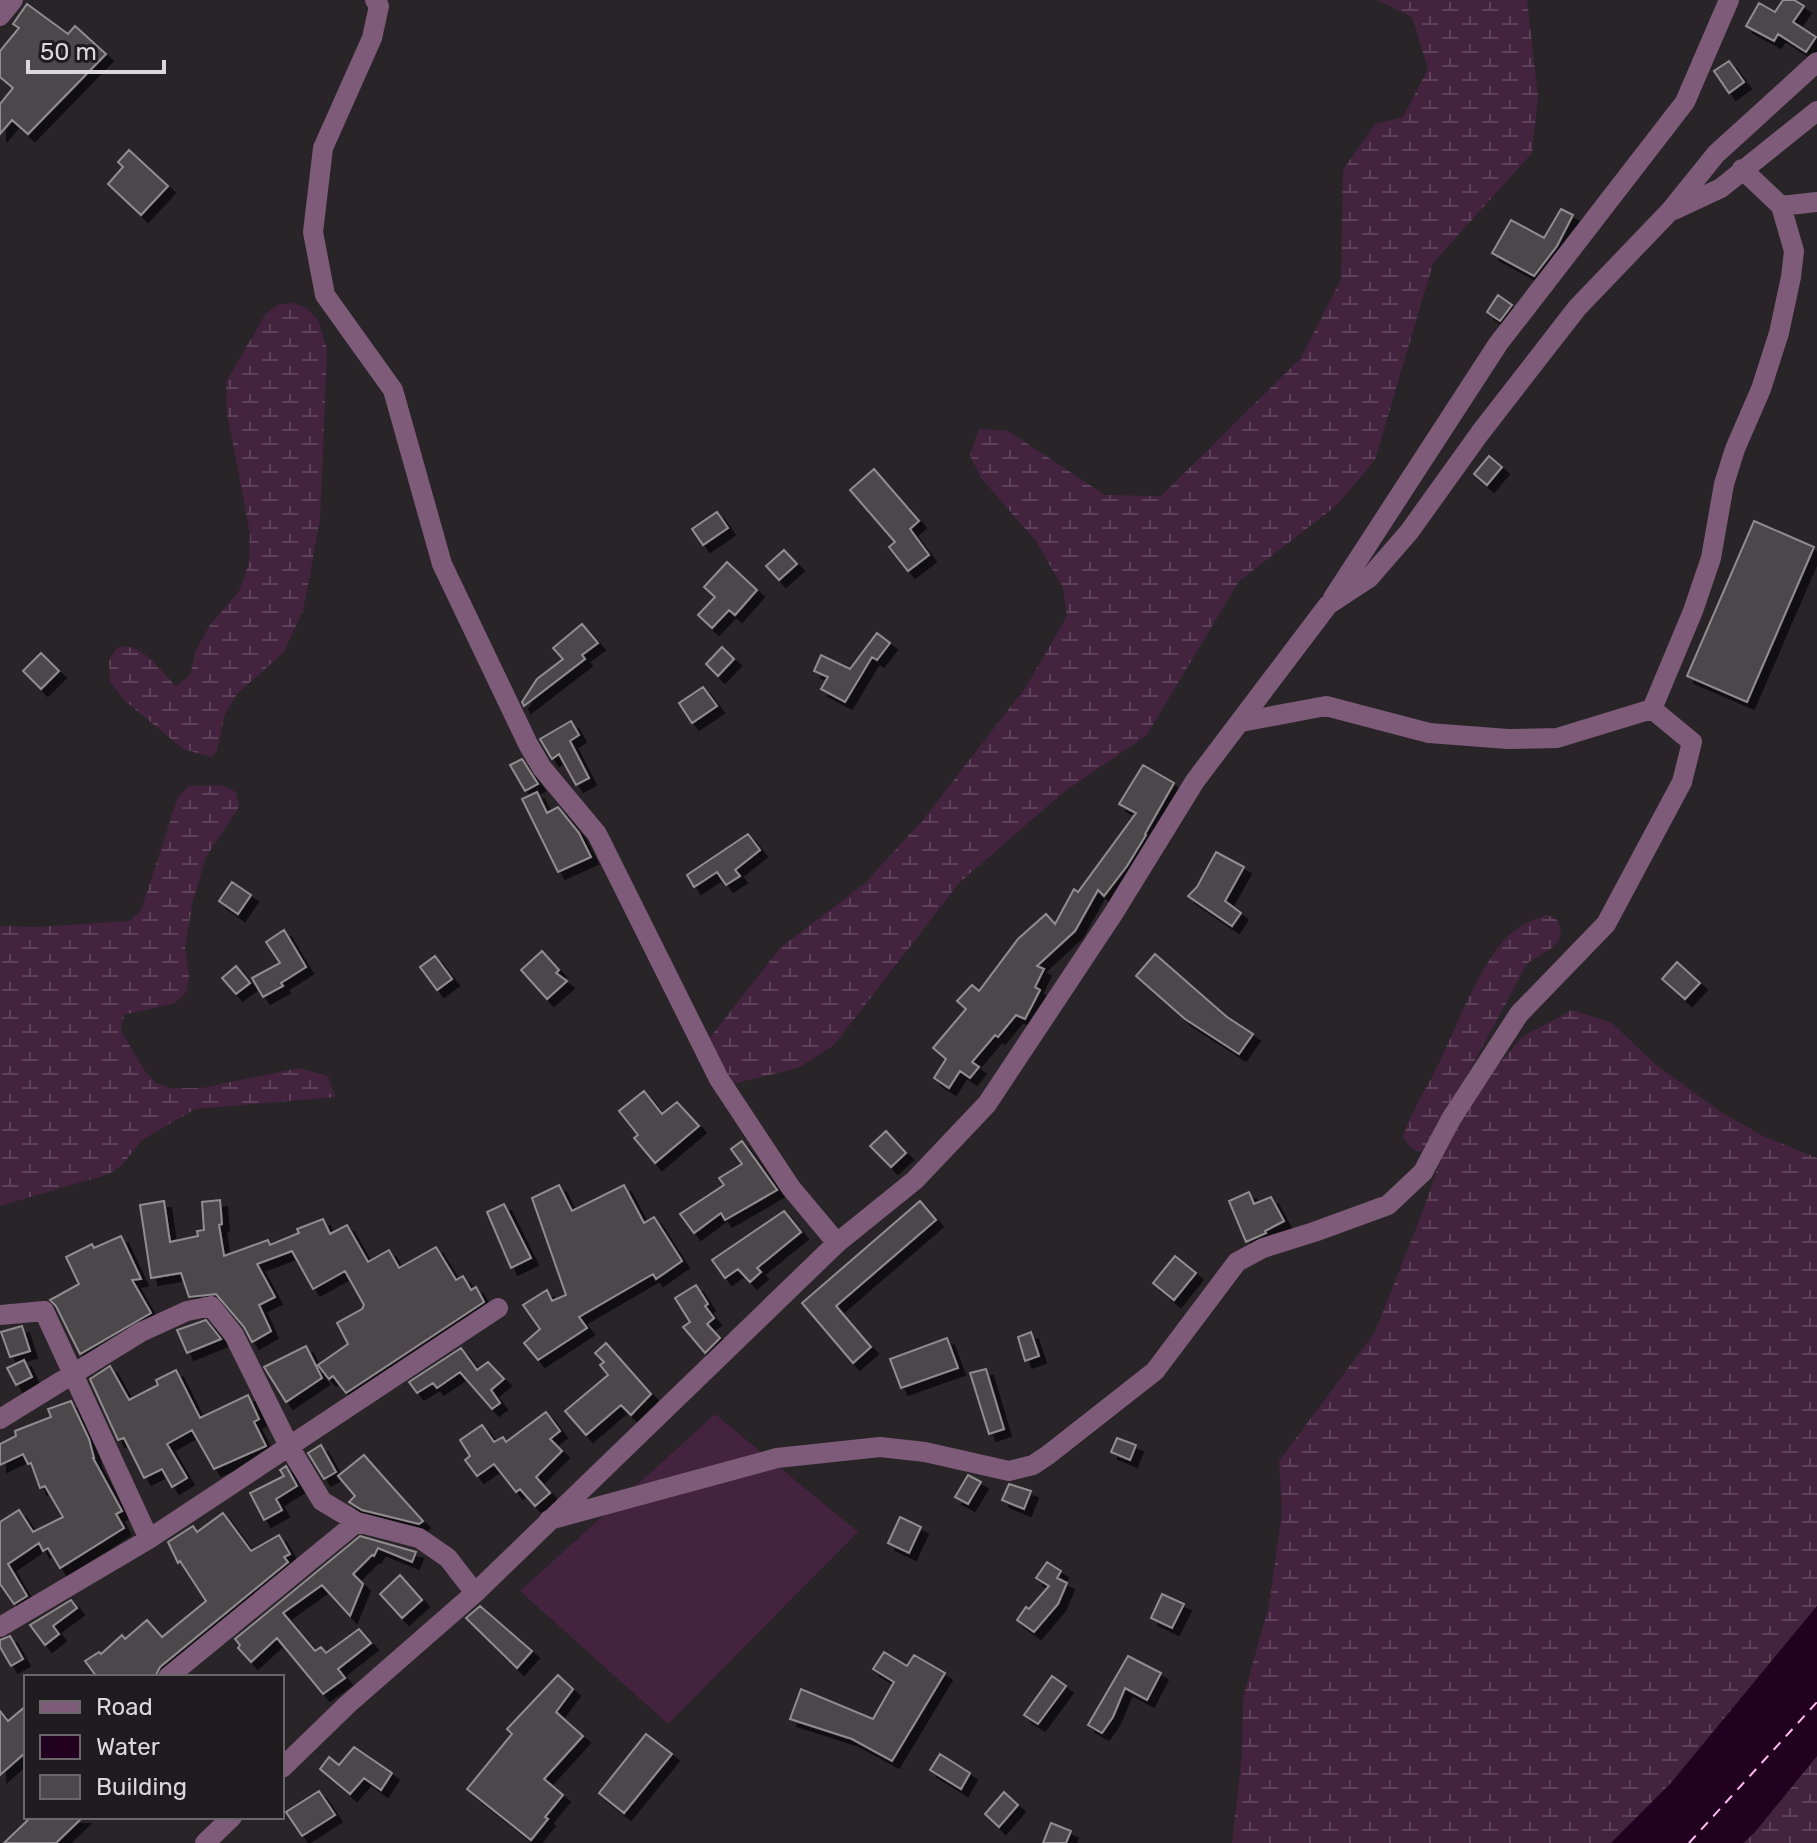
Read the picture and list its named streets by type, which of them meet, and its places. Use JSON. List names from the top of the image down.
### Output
{
  "legend": ["Road", "Water", "Building"],
  "scale_bar": "50 m"
}
